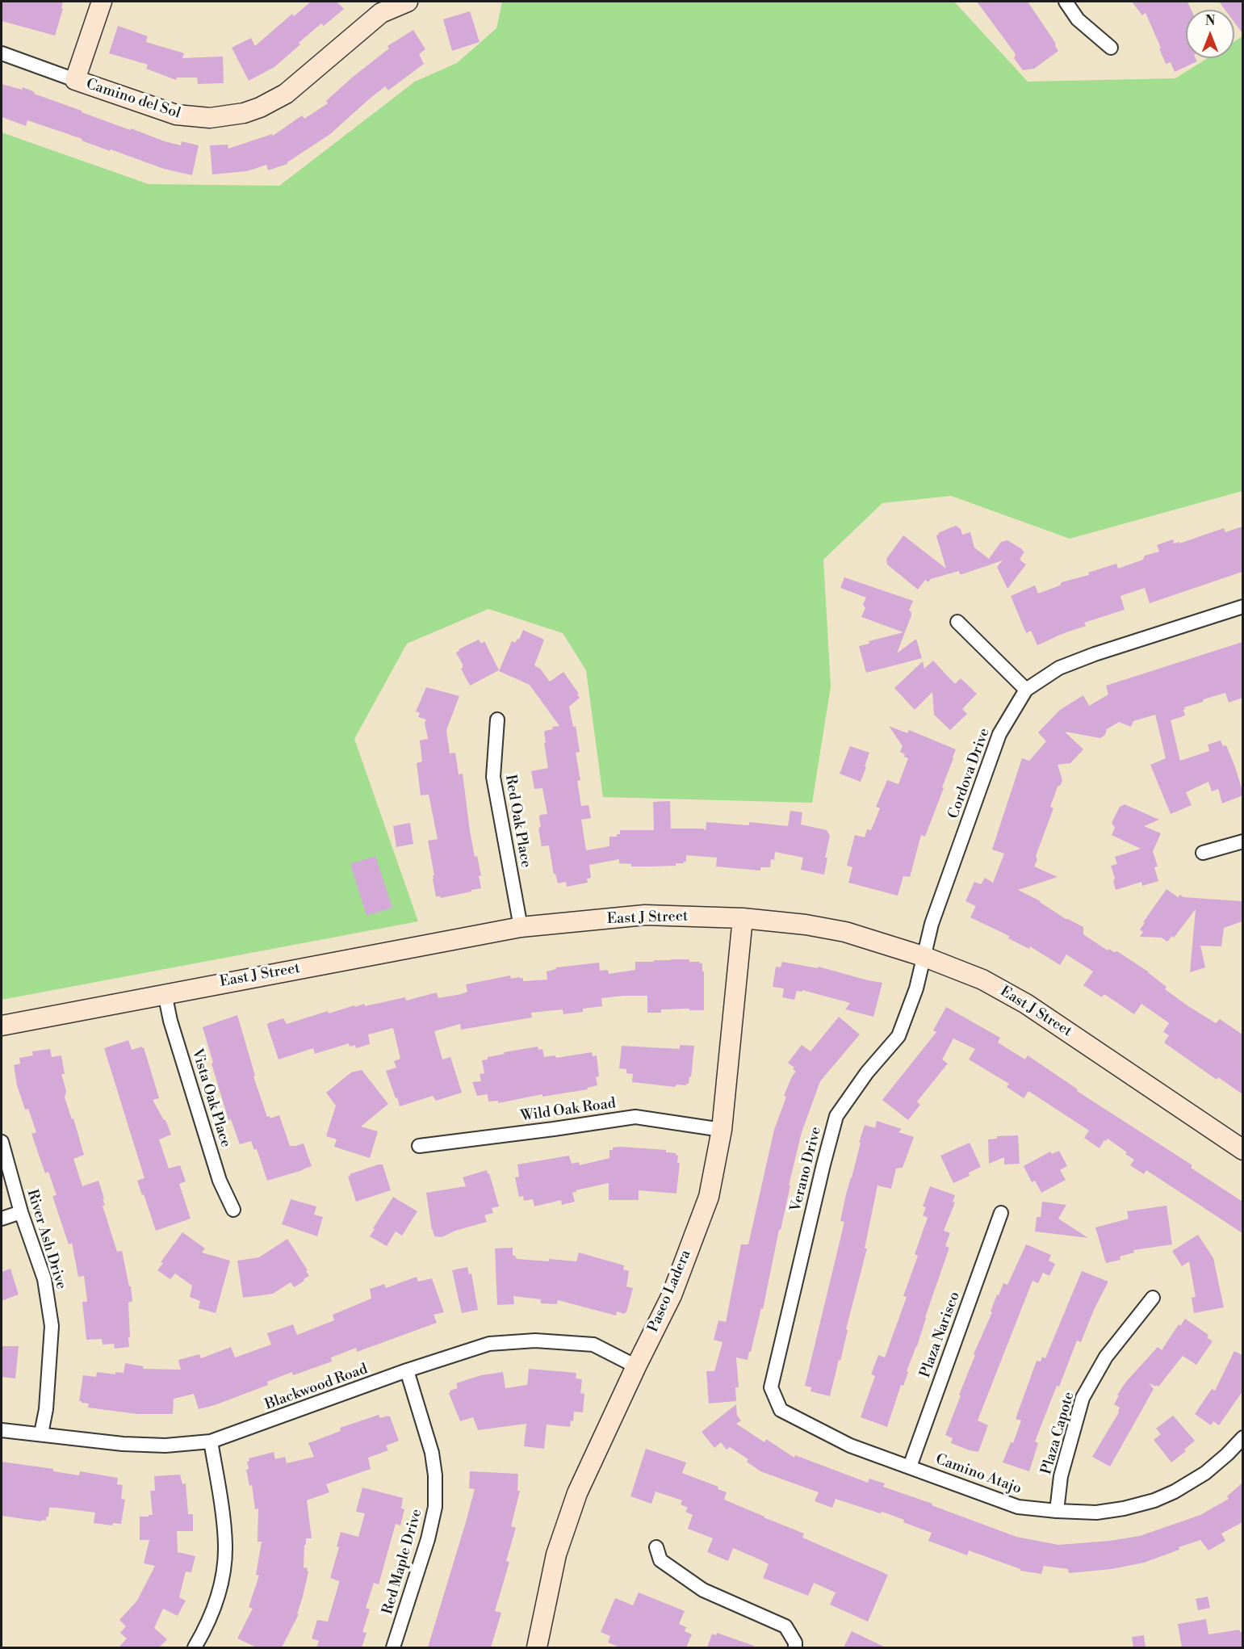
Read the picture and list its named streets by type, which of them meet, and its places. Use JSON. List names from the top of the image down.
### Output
{
  "streets": {
    "street": [
      "Camino del Sol",
      "Cordova Drive",
      "Red Oak Place",
      "East J Street",
      "Vista Oak Place",
      "Wild Oak Road",
      "Verano Drive",
      "River Ash Drive",
      "Paseo Ladera",
      "Plaza Narisco",
      "Blackwood Road",
      "Plaza Capote",
      "Camino Atajo",
      "Red Maple Drive"
    ]
  },
  "crossings": [
    ["Cordova Drive", "East J Street"],
    ["Cordova Drive", "Verano Drive"],
    ["Red Oak Place", "East J Street"],
    ["East J Street", "Vista Oak Place"],
    ["East J Street", "Verano Drive"],
    ["East J Street", "Paseo Ladera"],
    ["Wild Oak Road", "Paseo Ladera"],
    ["Verano Drive", "Camino Atajo"],
    ["River Ash Drive", "Blackwood Road"],
    ["Paseo Ladera", "Blackwood Road"],
    ["Plaza Narisco", "Camino Atajo"],
    ["Blackwood Road", "Red Maple Drive"],
    ["Plaza Capote", "Camino Atajo"]
  ],
  "north": "top"
}
